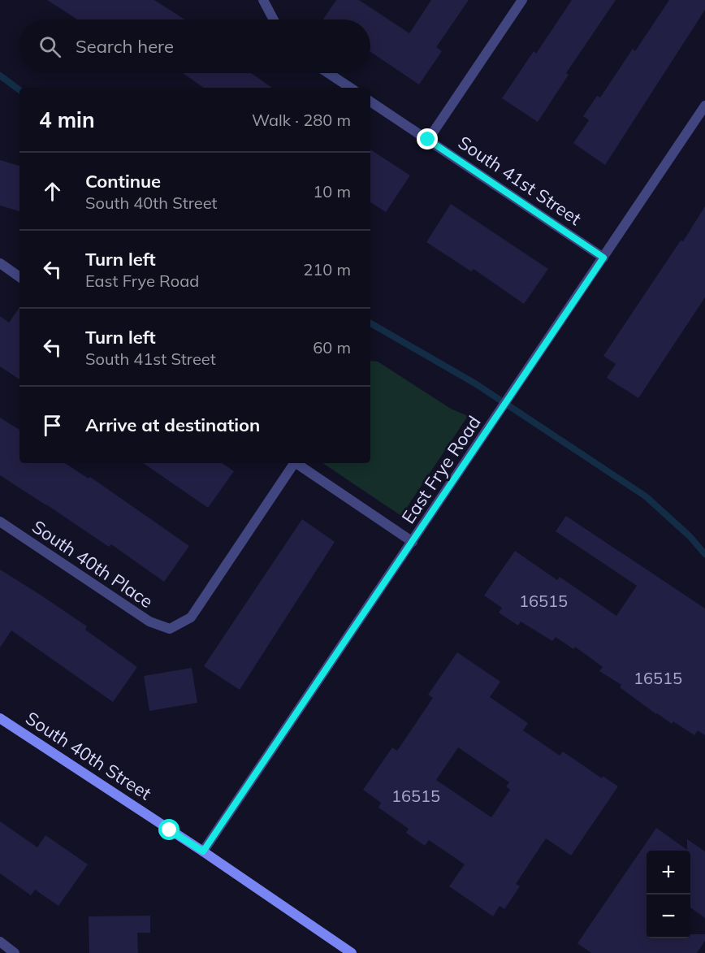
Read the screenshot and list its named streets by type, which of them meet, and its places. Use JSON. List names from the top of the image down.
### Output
{
  "streets": {
    "main road": ["South 40th Street"],
    "street": ["South 41st Street", "East Frye Road", "South 40th Place"]
  },
  "crossings": [
    ["South 41st Street", "East Frye Road"],
    ["East Frye Road", "South 40th Street"]
  ],
  "house_numbers": ["16515", "16515", "16515"],
  "page": {
    "search": "Search here",
    "heading": ["4 min", "Walk · 280 m"],
    "list": [
      ["Continue", "South 40th Street", "10 m"],
      ["Turn left", "East Frye Road", "210 m"],
      ["Turn left", "South 41st Street", "60 m"],
      "Arrive at destination"
    ],
    "map_buttons": ["+", "−"]
  }
}
